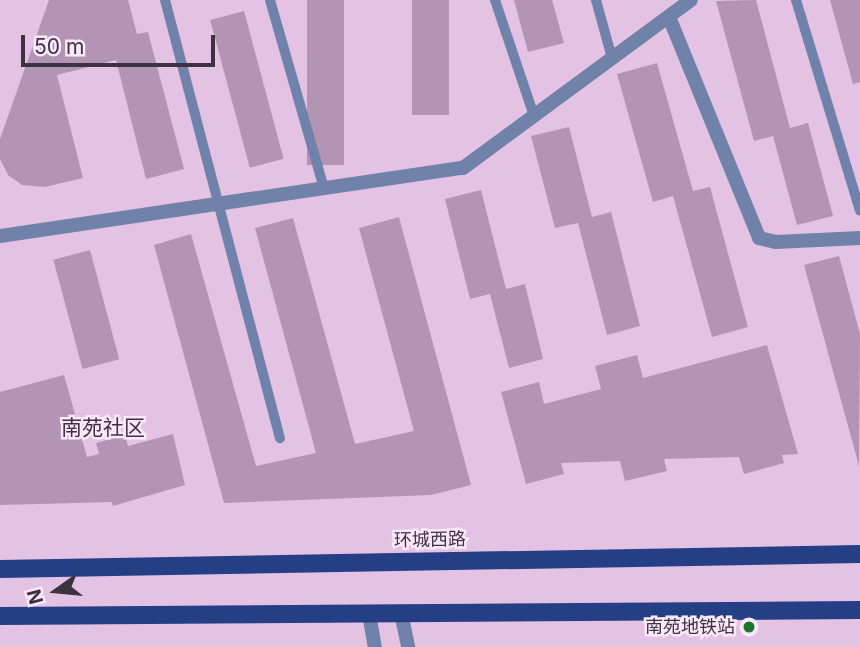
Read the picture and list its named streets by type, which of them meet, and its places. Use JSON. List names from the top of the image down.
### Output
{
  "streets": {
    "main road": ["环城西路"]
  },
  "districts": ["南苑社区"],
  "places": ["南苑地铁站"],
  "scale_bar": "50 m",
  "north": "left"
}
